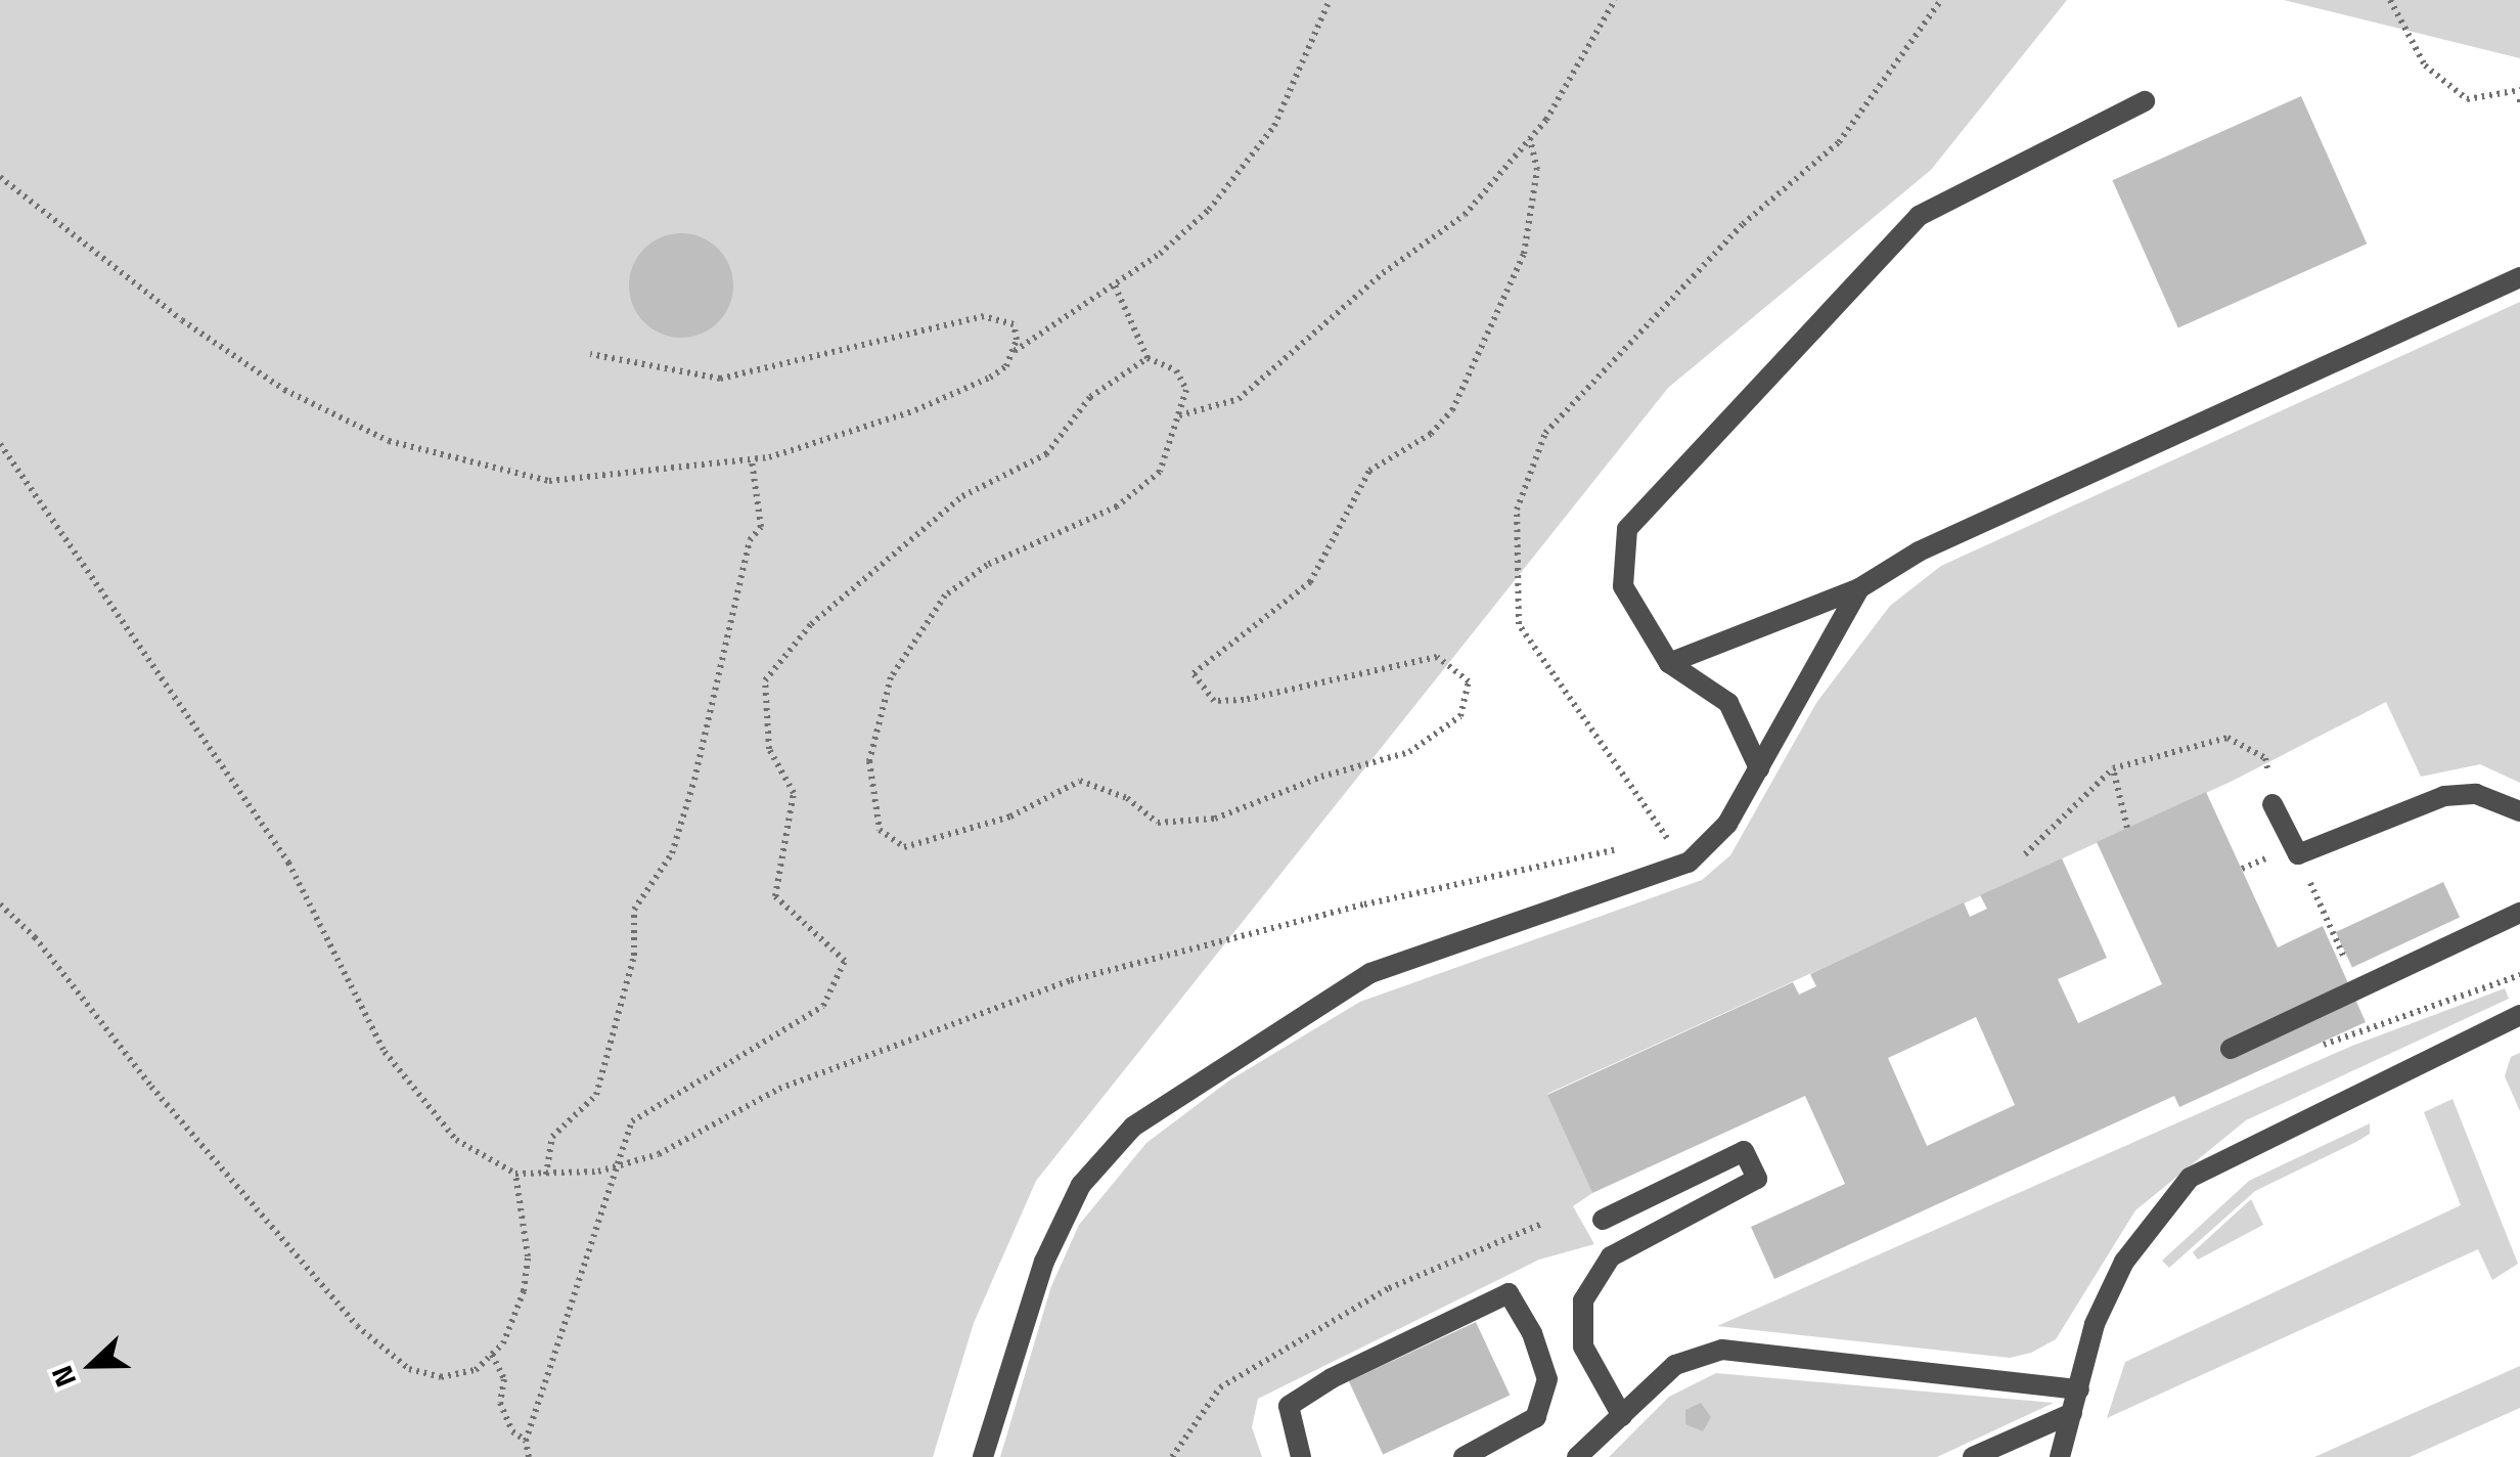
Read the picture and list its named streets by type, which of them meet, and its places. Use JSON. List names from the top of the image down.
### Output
{
  "north": "left"
}
